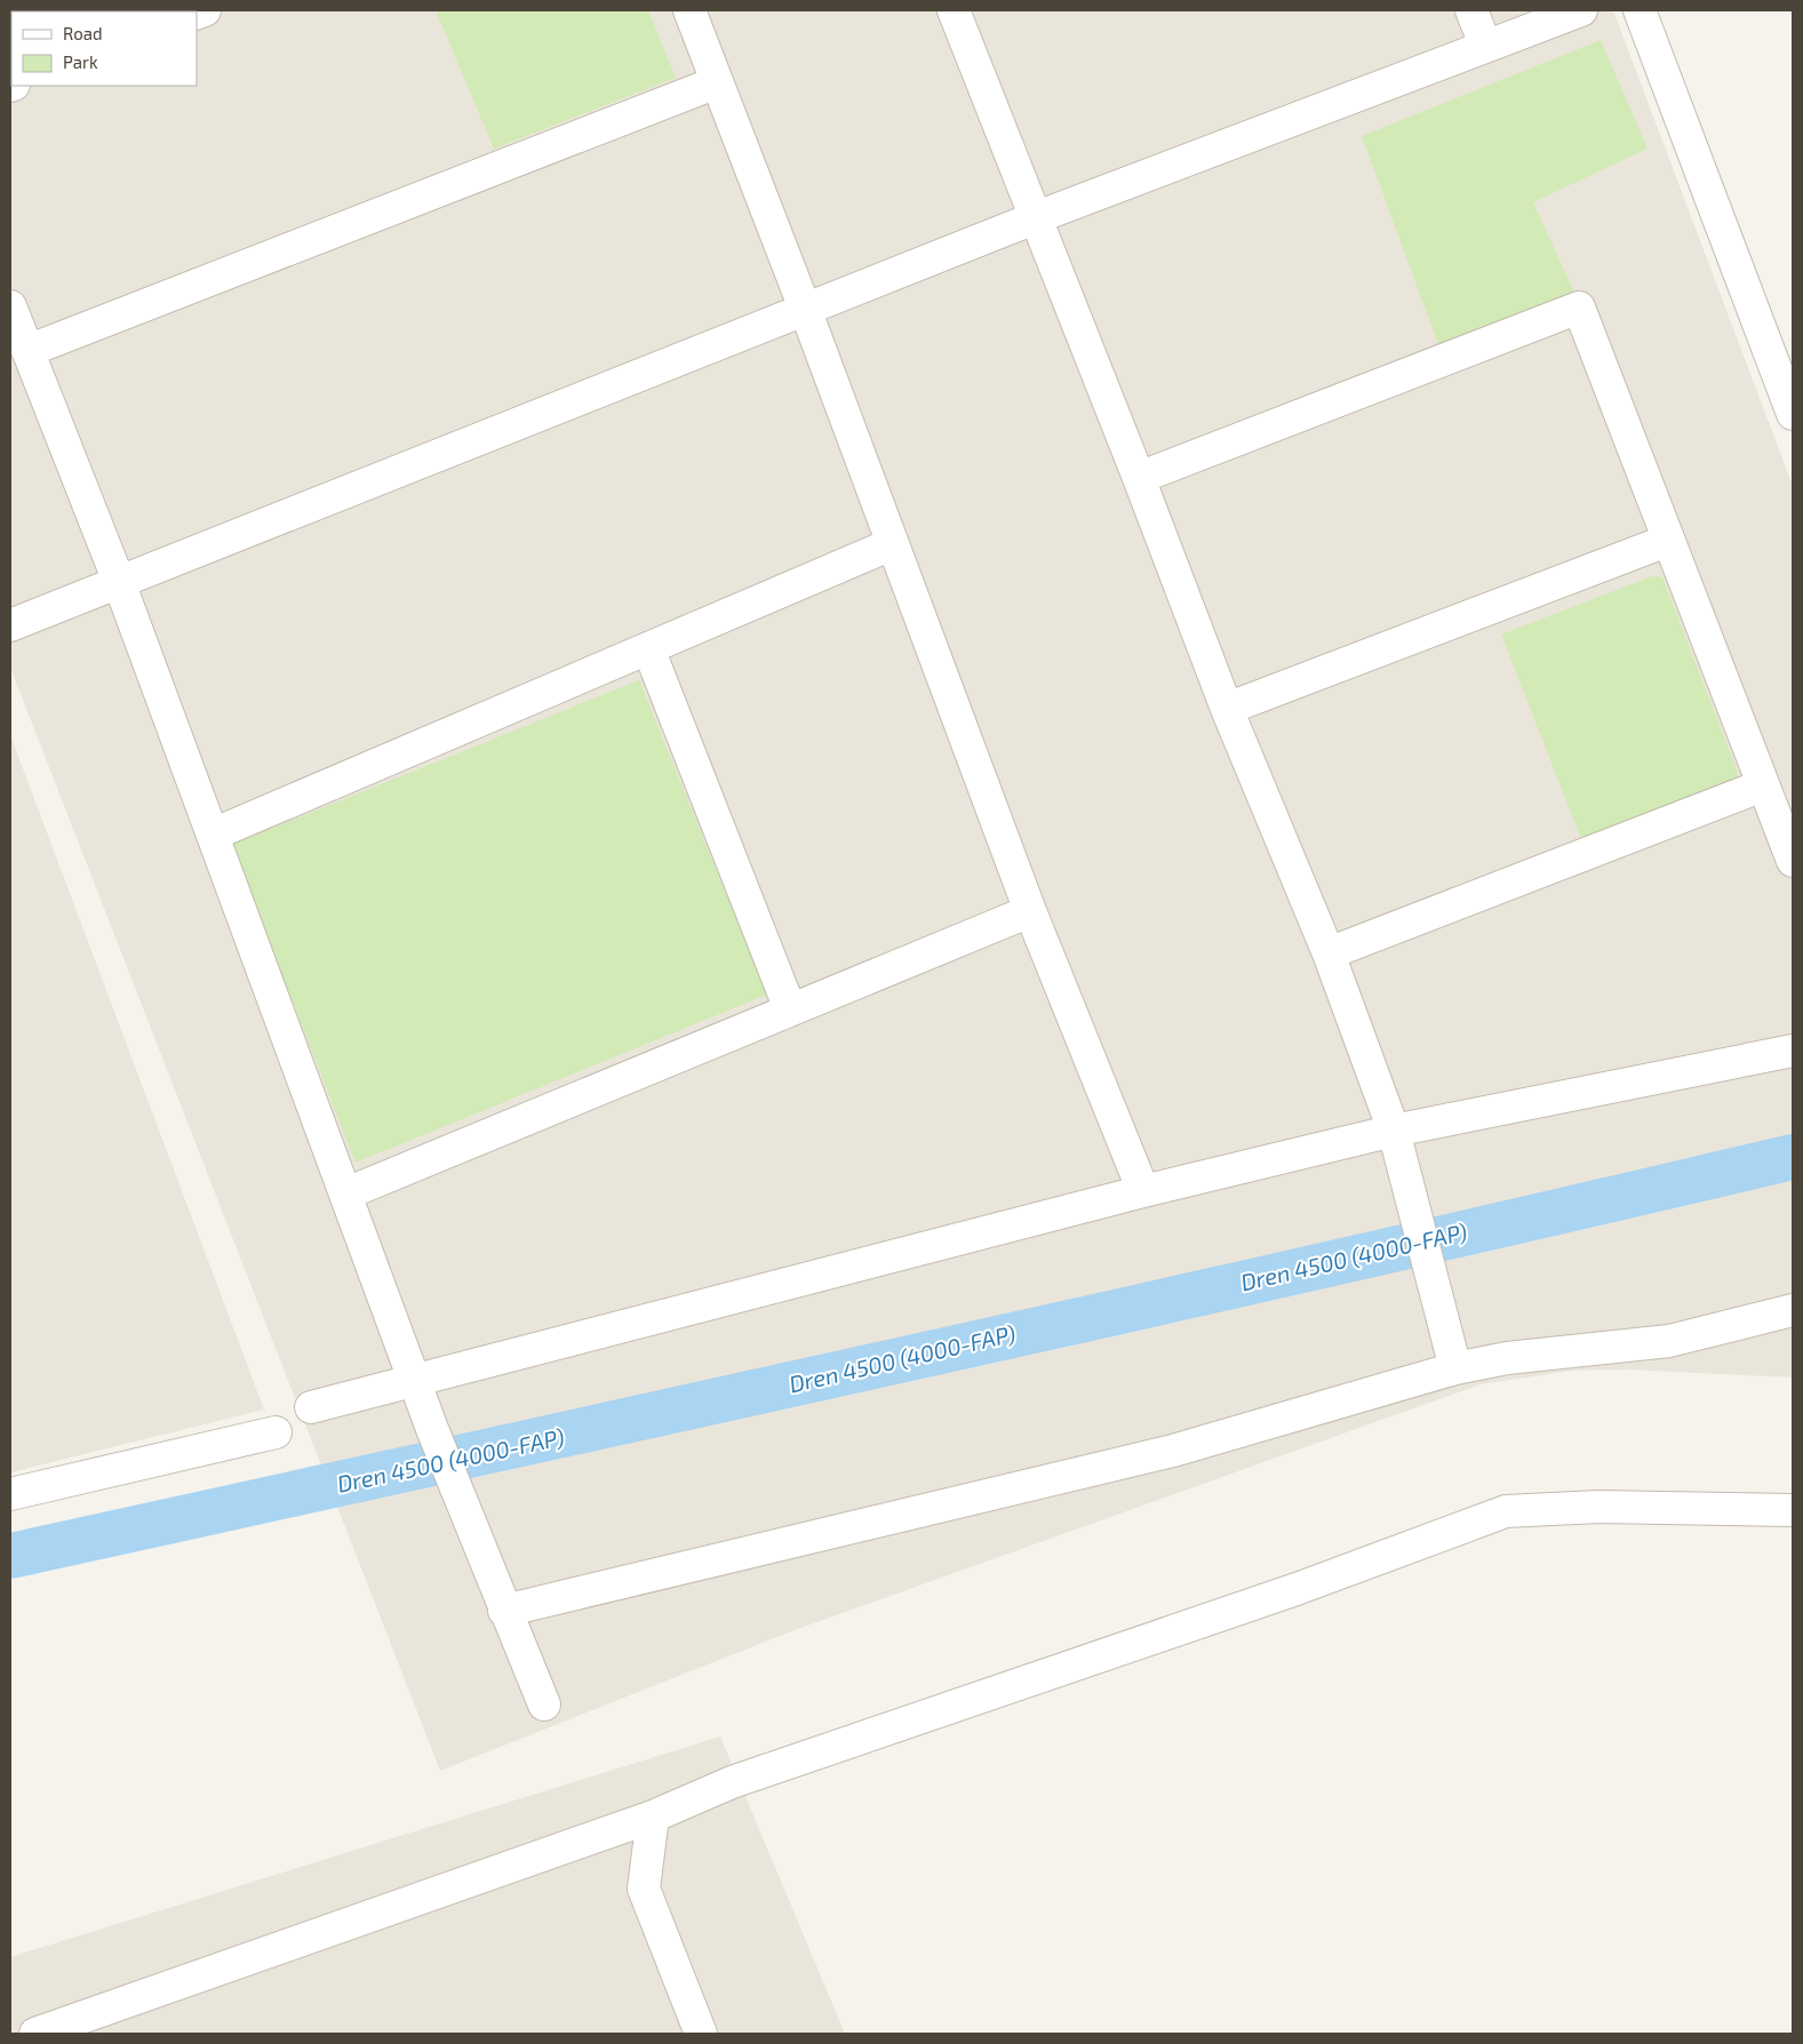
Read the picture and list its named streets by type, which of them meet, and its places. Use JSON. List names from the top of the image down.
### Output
{
  "water": ["Dren 4500 (4000-FAP)"],
  "legend": ["Road", "Park"]
}
